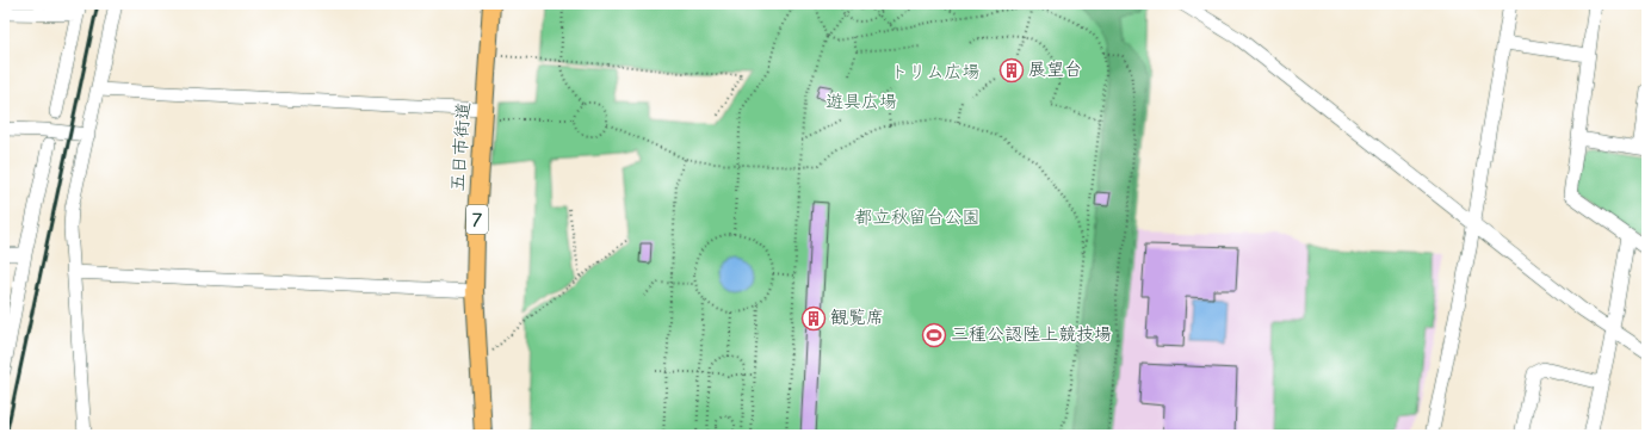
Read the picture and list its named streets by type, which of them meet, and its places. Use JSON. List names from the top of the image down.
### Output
{
  "streets": {
    "main road": ["五日市街道", "7"]
  },
  "parks": ["トリム広場", "遊具広場", "都立秋留台公園"],
  "places": {
    "building": ["展望台", "観覧席"],
    "sports": ["三種公認陸上競技場"]
  }
}
